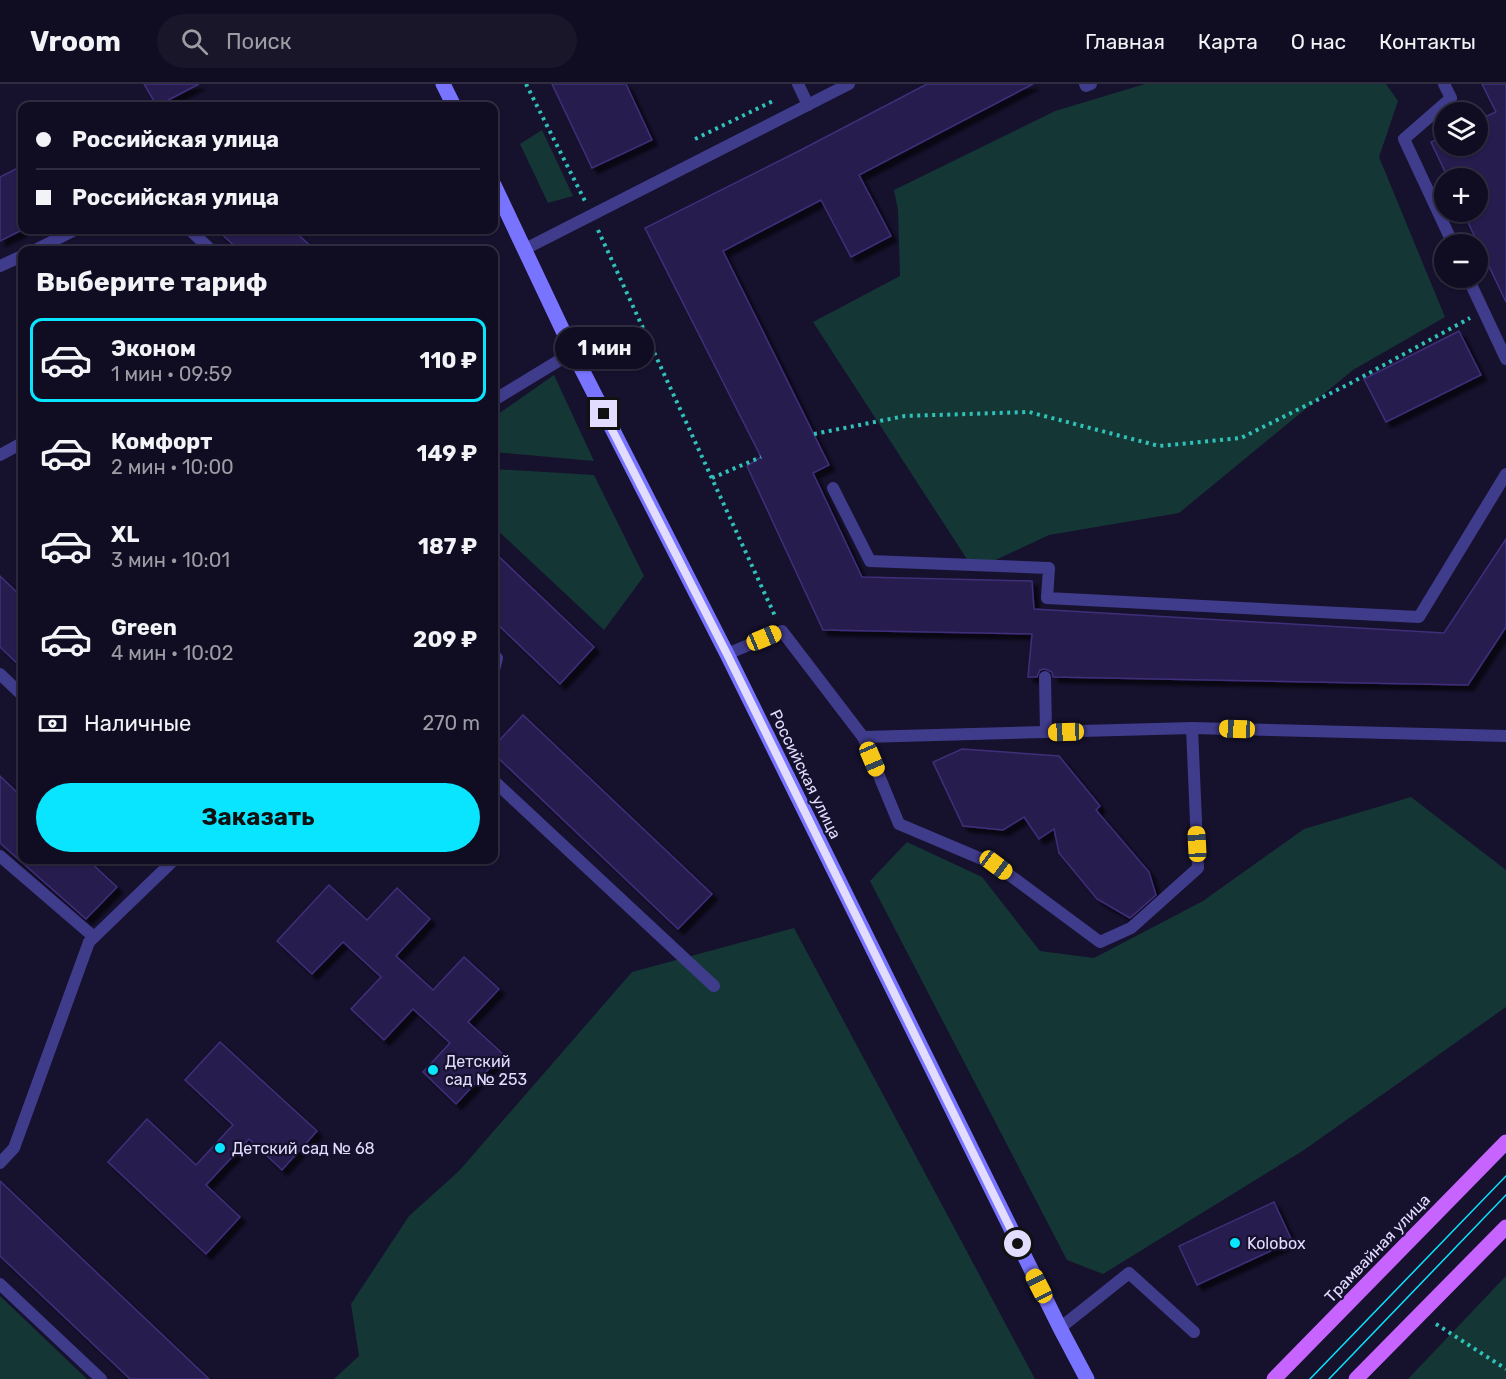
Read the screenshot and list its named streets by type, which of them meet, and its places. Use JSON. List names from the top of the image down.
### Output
{
  "streets": {
    "main road": ["Российская улица", "Трамвайная улица"]
  },
  "places": ["Детский сад № 253", "Детский сад № 68", "Kolobox"],
  "page": {
    "header": "Vroom",
    "search": "Поиск",
    "nav": [
      "Главная",
      "Карта",
      "О нас",
      "Контакты"
    ],
    "map_buttons": ["+", "−"],
    "banner": ["Российская улица", "Российская улица"],
    "heading": "Выберите тариф",
    "list": [
      {
        "name": "Эконом",
        "note": "1 мин · 09:59",
        "value": "110 ₽"
      },
      {
        "name": "Комфорт",
        "note": "2 мин · 10:00",
        "value": "149 ₽"
      },
      {
        "name": "XL",
        "note": "3 мин · 10:01",
        "value": "187 ₽"
      },
      {
        "name": "Green",
        "note": "4 мин · 10:02",
        "value": "209 ₽"
      }
    ],
    "bubble": "1 мин",
    "pay": ["Наличные", "270 m"],
    "buttons": "Заказать"
  }
}
